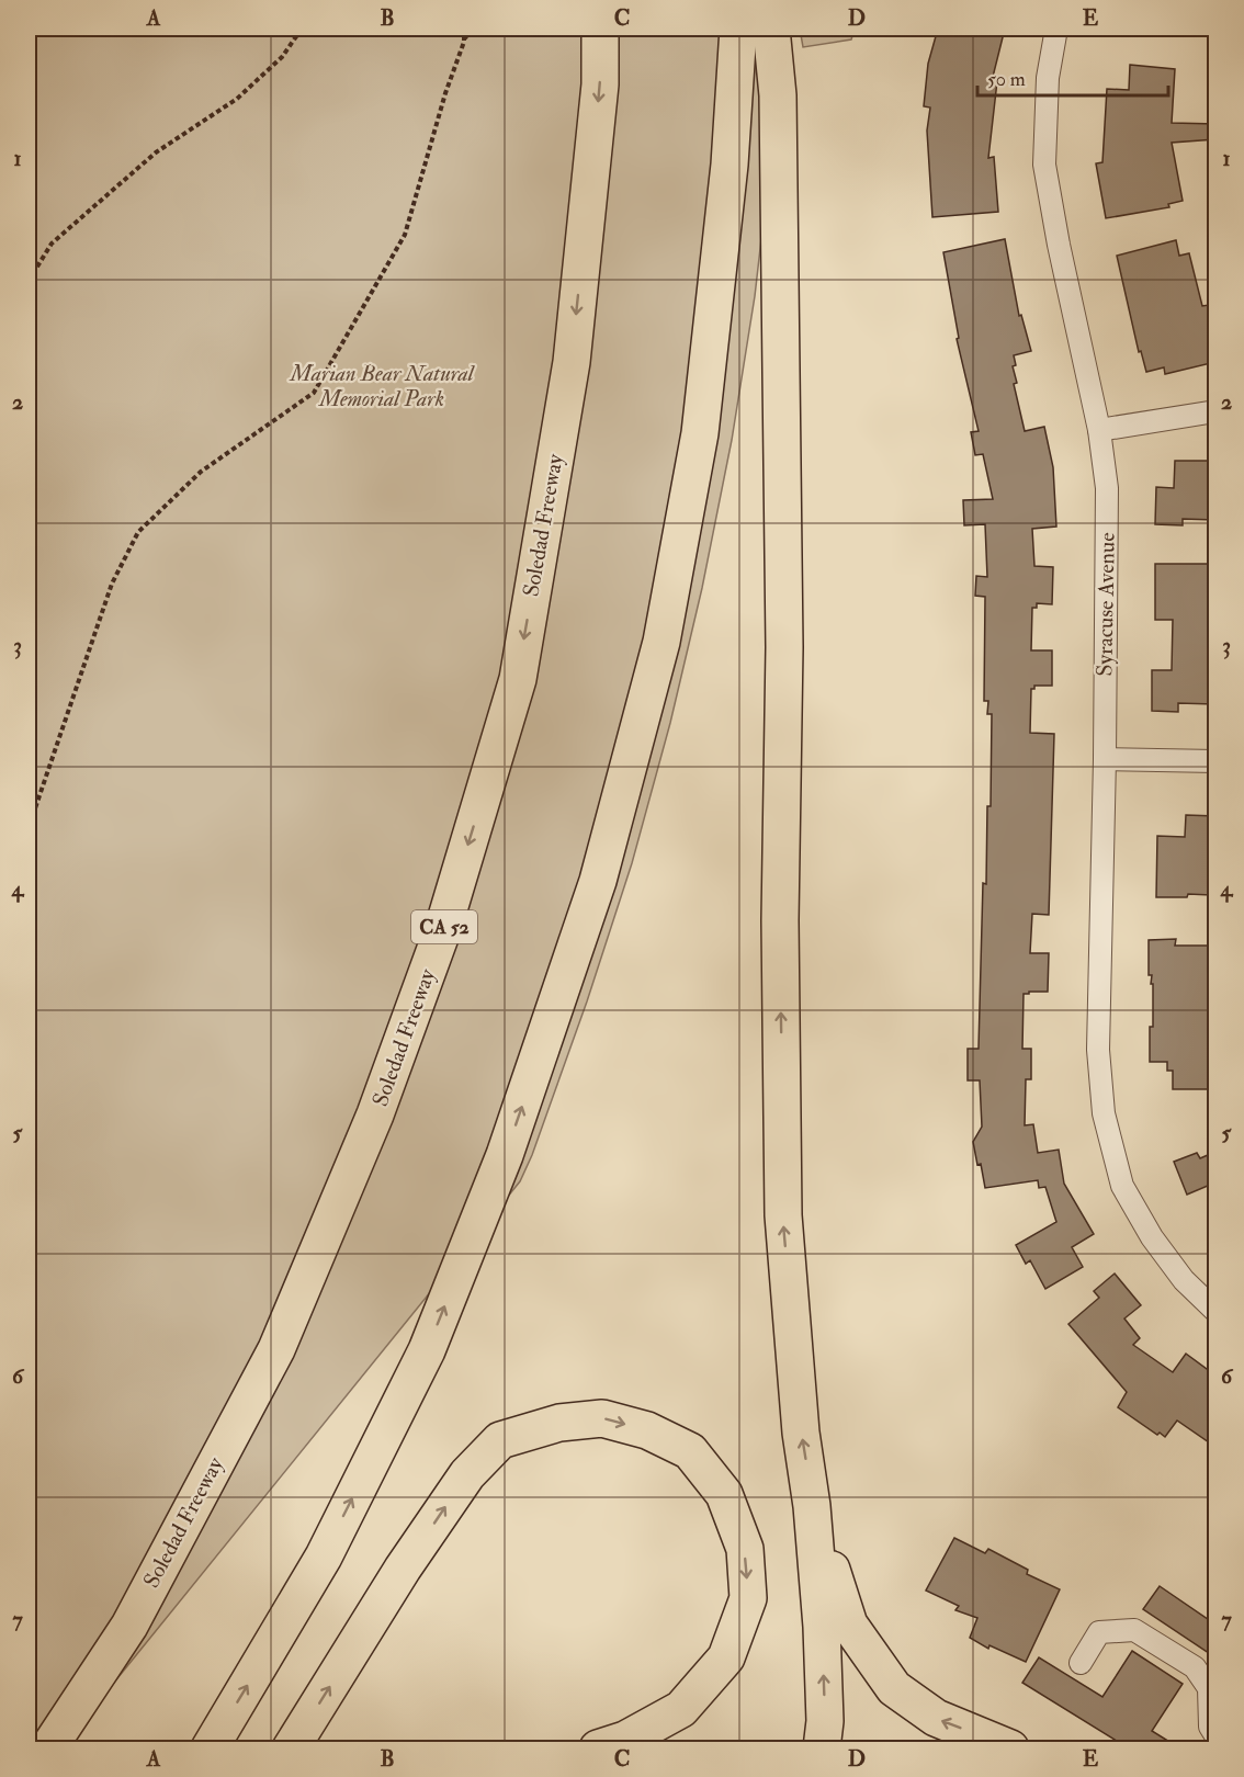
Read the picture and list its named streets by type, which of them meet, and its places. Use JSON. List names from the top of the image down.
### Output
{
  "streets": {
    "highway": ["Soledad Freeway", "CA 52"],
    "street": ["Syracuse Avenue"]
  },
  "parks": ["Marian Bear Natural Memorial Park"],
  "scale_bar": "50 m",
  "grid": {
    "columns": [
      "A",
      "B",
      "C",
      "D",
      "E"
    ],
    "rows": [
      "1",
      "2",
      "3",
      "4",
      "5",
      "6",
      "7"
    ]
  }
}
